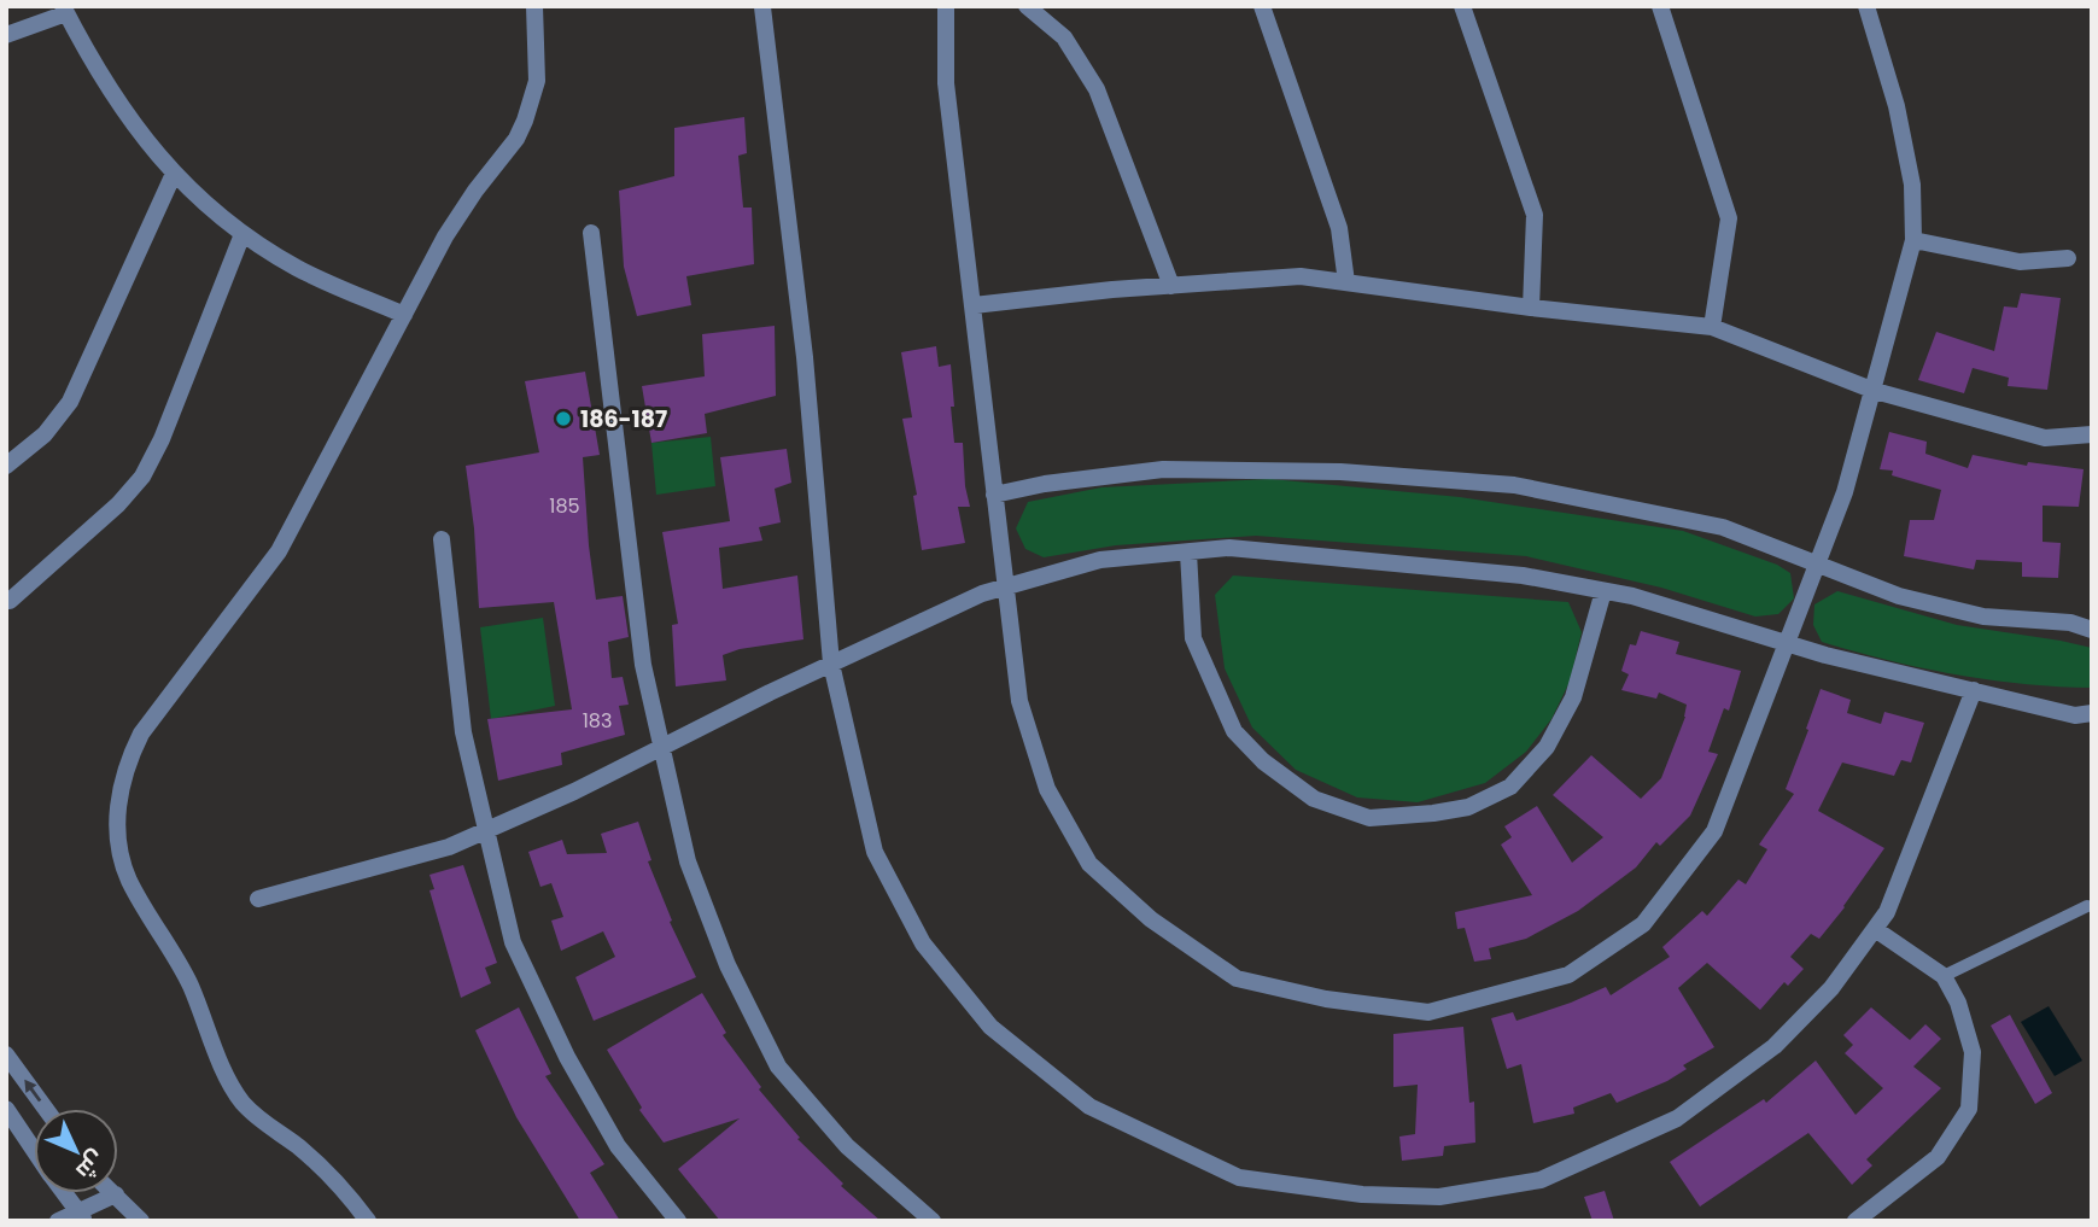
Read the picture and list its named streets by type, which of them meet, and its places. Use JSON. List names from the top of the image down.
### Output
{
  "places": ["186-187"],
  "house_numbers": ["185", "183"],
  "north": "bottom right"
}
